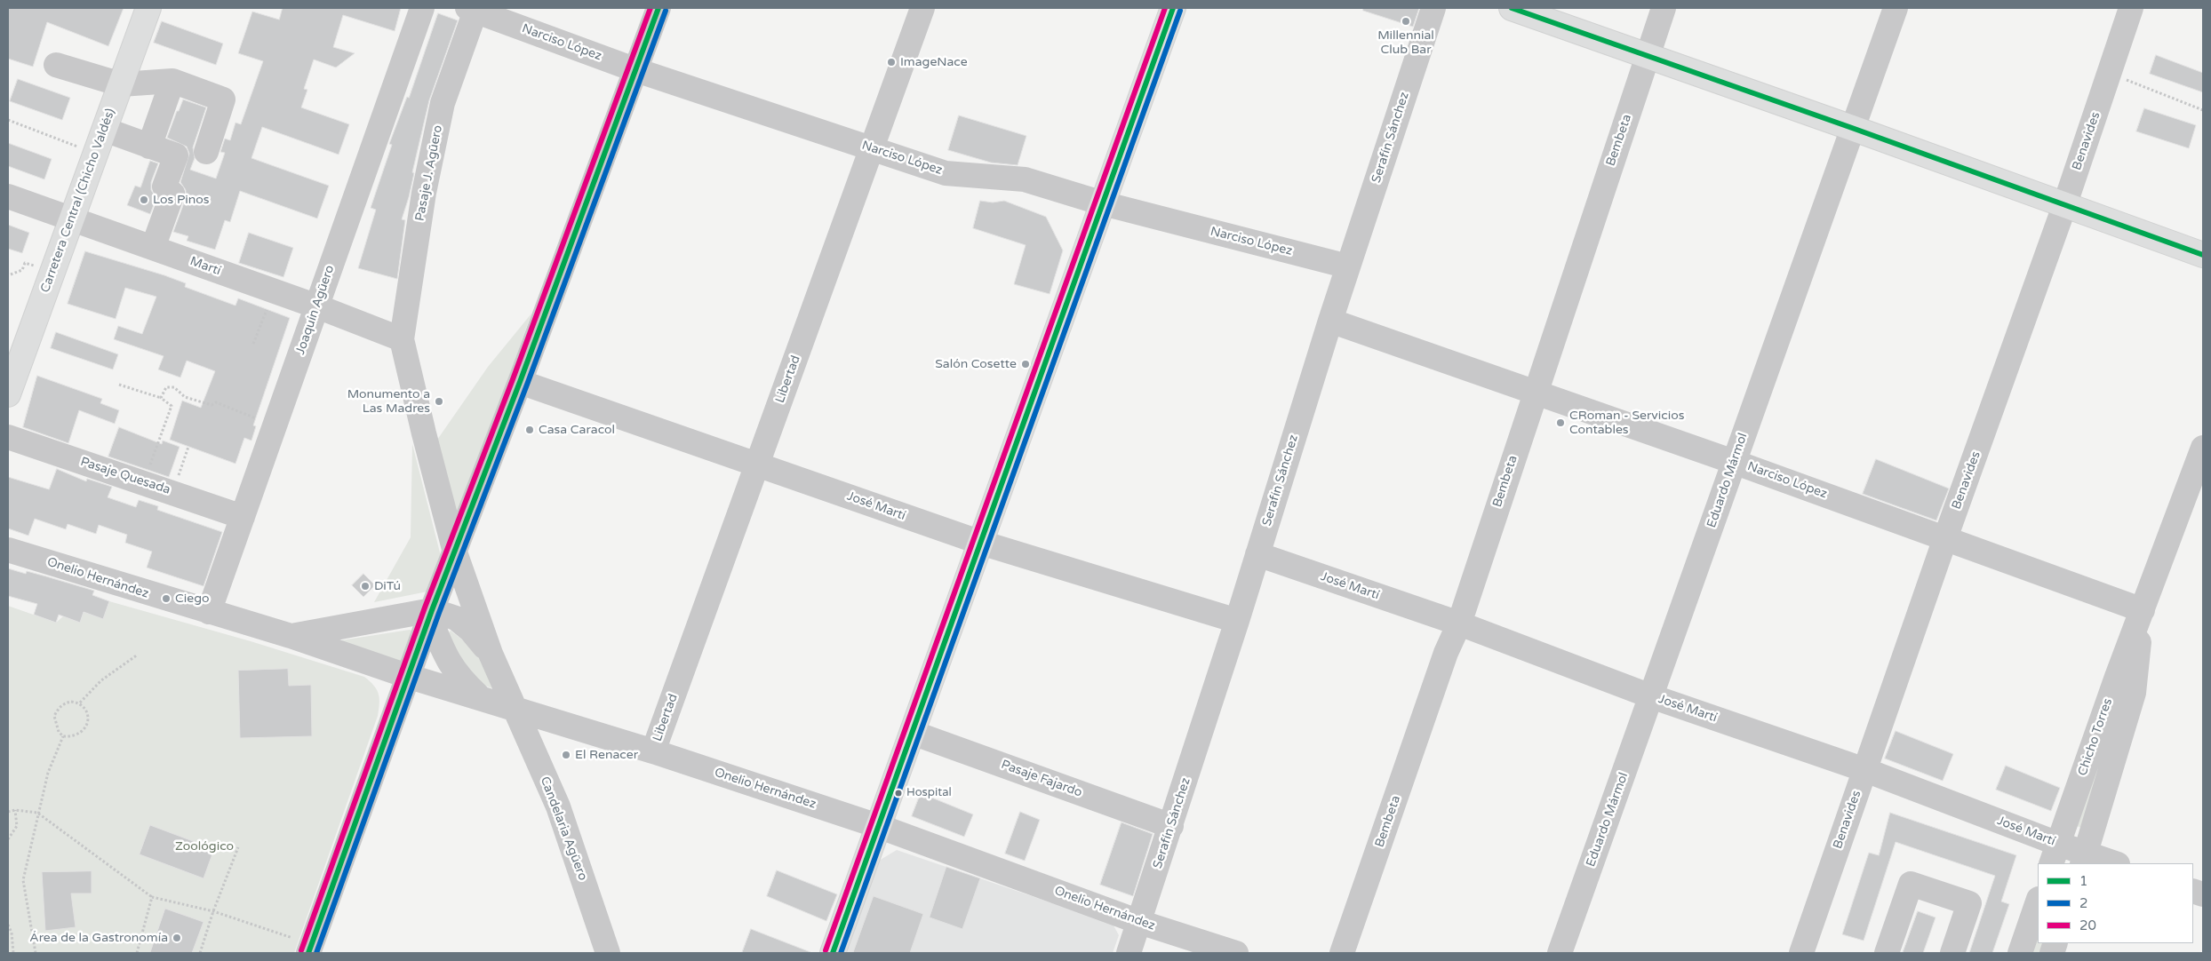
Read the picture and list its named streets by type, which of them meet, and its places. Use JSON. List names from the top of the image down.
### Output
{
  "streets": {
    "main road": ["Carretera Central (Chicho Valdés)"],
    "street": [
      "Narciso López",
      "Serafín Sánchez",
      "Bembeta",
      "Benavides",
      "Pasaje J. Agüero",
      "Martí",
      "Joaquín Agüero",
      "Libertad",
      "Pasaje Quesada",
      "Eduardo Mármol",
      "José Martí",
      "Onelio Hernández",
      "Chicho Torres",
      "Pasaje Fajardo",
      "Candelaria Agüero"
    ]
  },
  "crossings": [
    ["Narciso López", "Serafín Sánchez"],
    ["Narciso López", "Bembeta"],
    ["Narciso López", "Benavides"],
    ["Narciso López", "Pasaje J. Agüero"],
    ["Narciso López", "Libertad"],
    ["Narciso López", "Eduardo Mármol"],
    ["Narciso López", "Chicho Torres"],
    ["Serafín Sánchez", "José Martí"],
    ["Serafín Sánchez", "Onelio Hernández"],
    ["Serafín Sánchez", "Pasaje Fajardo"],
    ["Bembeta", "José Martí"],
    ["Benavides", "José Martí"],
    ["Pasaje J. Agüero", "Martí"],
    ["Carretera Central (Chicho Valdés)", "Martí"],
    ["Martí", "Joaquín Agüero"],
    ["Joaquín Agüero", "Pasaje Quesada"],
    ["Joaquín Agüero", "Onelio Hernández"],
    ["Libertad", "José Martí"],
    ["Libertad", "Onelio Hernández"],
    ["Eduardo Mármol", "José Martí"],
    ["José Martí", "Chicho Torres"],
    ["Onelio Hernández", "Candelaria Agüero"]
  ],
  "parks": ["Zoológico"],
  "places": [
    "Millennial Club Bar",
    "ImageNace",
    "Los Pinos",
    "Salón Cosette",
    "Monumento a Las Madres",
    "CRoman - Servicios Contables",
    "Casa Caracol",
    "DiTú",
    "Ciego",
    "El Renacer",
    "Hospital",
    "Área de la Gastronomía"
  ],
  "lines": ["transit line 1", "transit line 20", "transit line 2"],
  "legend": ["1", "2", "20"]
}
